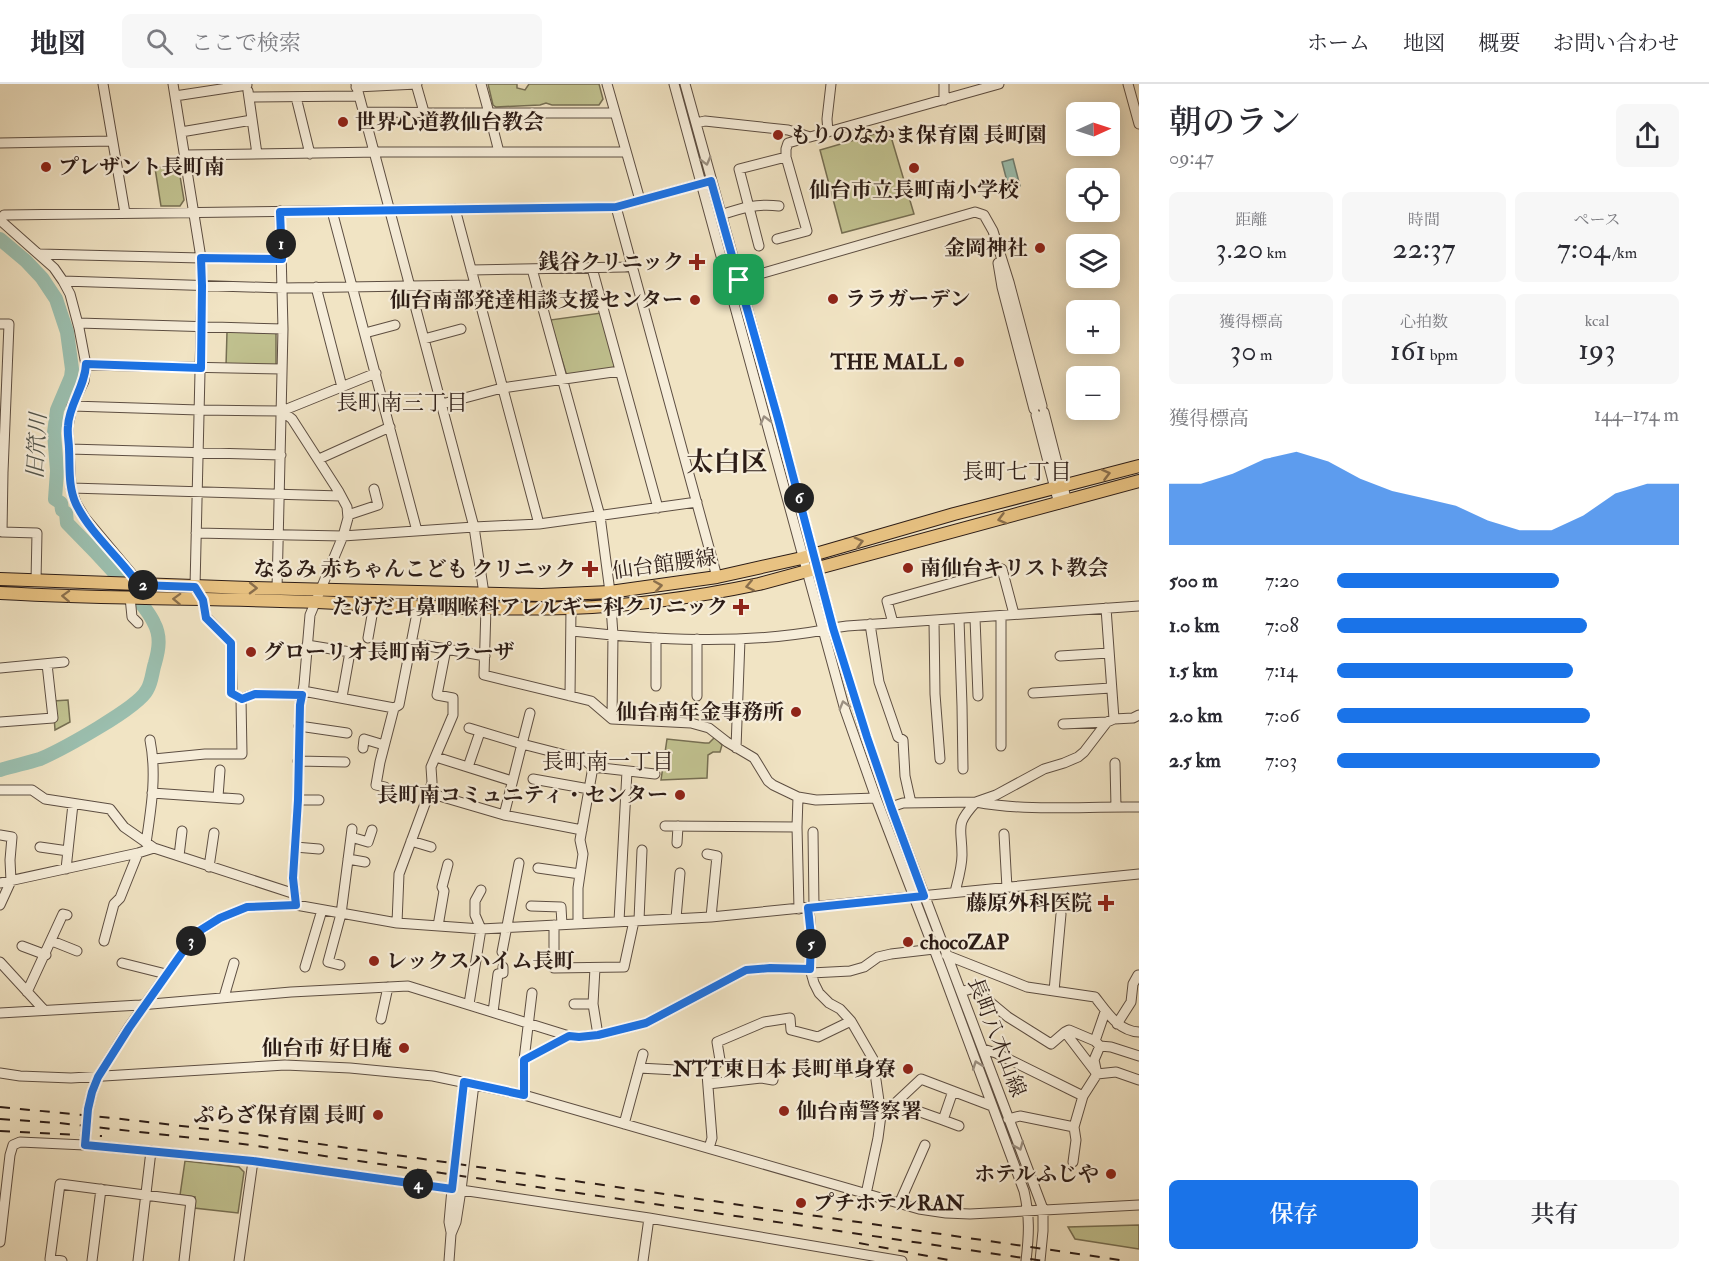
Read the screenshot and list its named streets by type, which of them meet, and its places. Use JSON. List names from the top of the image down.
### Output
{
  "streets": {
    "main road": ["仙台館腰線"],
    "street": ["長町八木山線"]
  },
  "districts": [
    "長町南三丁目",
    "太白区",
    "長町七丁目",
    "長町南一丁目"
  ],
  "water": ["旧笊川"],
  "places": {
    "other": [
      "世界心道教仙台教会",
      "もりのなかま保育園 長町園",
      "プレザント長町南",
      "仙台市立長町南小学校",
      "金岡神社",
      "ララガーデン",
      "仙台南部発達相談支援センター",
      "THE MALL",
      "南仙台キリスト教会",
      "グローリオ長町南プラーザ",
      "仙台南年金事務所",
      "長町南コミュニティ・センター",
      "chocoZAP",
      "レックスハイム長町",
      "仙台市 好日庵",
      "NTT東日本 長町単身寮",
      "仙台南警察署",
      "ぷらざ保育園 長町",
      "ホテルふじや",
      "プチホテルRAN"
    ],
    "health": [
      "銭谷クリニック",
      "なるみ 赤ちゃんこども クリニック",
      "たけだ耳鼻咽喉科アレルギー科クリニック",
      "藤原外科医院"
    ]
  },
  "north": "right",
  "page": {
    "header": "地図",
    "search": "ここで検索",
    "nav": [
      "ホーム",
      "地図",
      "概要",
      "お問い合わせ"
    ],
    "heading": ["朝のラン", "09:47"],
    "map_buttons": ["+", "−"],
    "stats": [
      ["距離", "3.20 km"],
      ["時間", "22:37"],
      ["ペース", "7:04 /km"],
      ["獲得標高", "30 m"],
      ["心拍数", "161 bpm"],
      ["kcal", "193"]
    ],
    "pins": [
      "1",
      "6",
      "2",
      "3",
      "5",
      "4"
    ],
    "chart": ["獲得標高", "144–174 m"],
    "list": [
      {
        "name": "500 m",
        "note": "7:20"
      },
      {
        "name": "1.0 km",
        "note": "7:08"
      },
      {
        "name": "1.5 km",
        "note": "7:14"
      },
      {
        "name": "2.0 km",
        "note": "7:06"
      },
      {
        "name": "2.5 km",
        "note": "7:03"
      }
    ],
    "buttons": ["保存", "共有"]
  }
}
